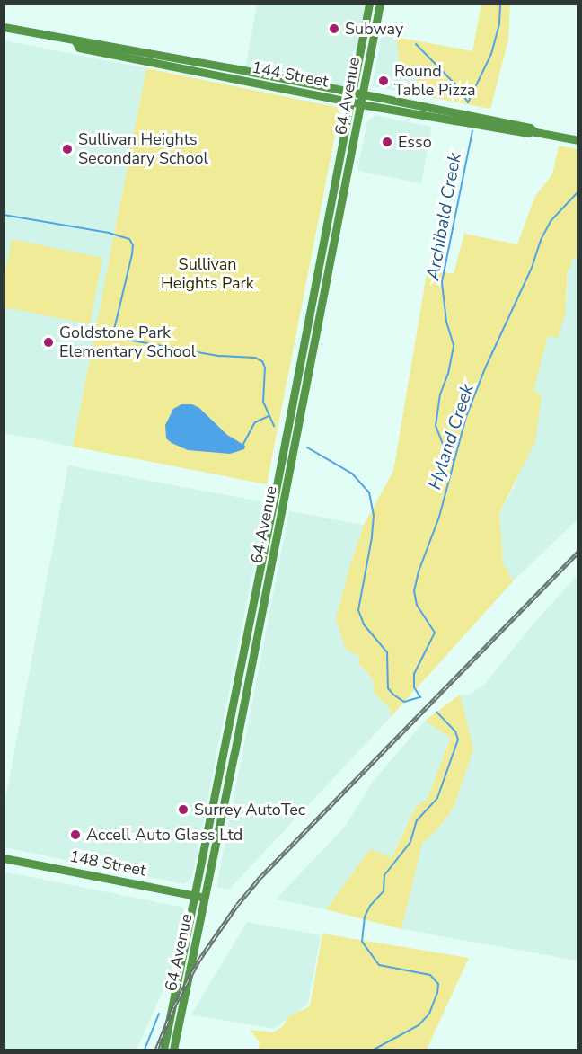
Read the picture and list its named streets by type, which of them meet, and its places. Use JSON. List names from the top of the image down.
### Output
{
  "streets": {
    "main road": ["144 Street", "64 Avenue", "148 Street"]
  },
  "crossings": [
    ["144 Street", "64 Avenue"],
    ["64 Avenue", "148 Street"]
  ],
  "water": ["Archibald Creek", "Hyland Creek"],
  "parks": ["Sullivan Heights Park"],
  "places": [
    "Subway",
    "Round Table Pizza",
    "Esso",
    "Sullivan Heights Secondary School",
    "Goldstone Park Elementary School",
    "Surrey AutoTec",
    "Accell Auto Glass Ltd"
  ]
}
